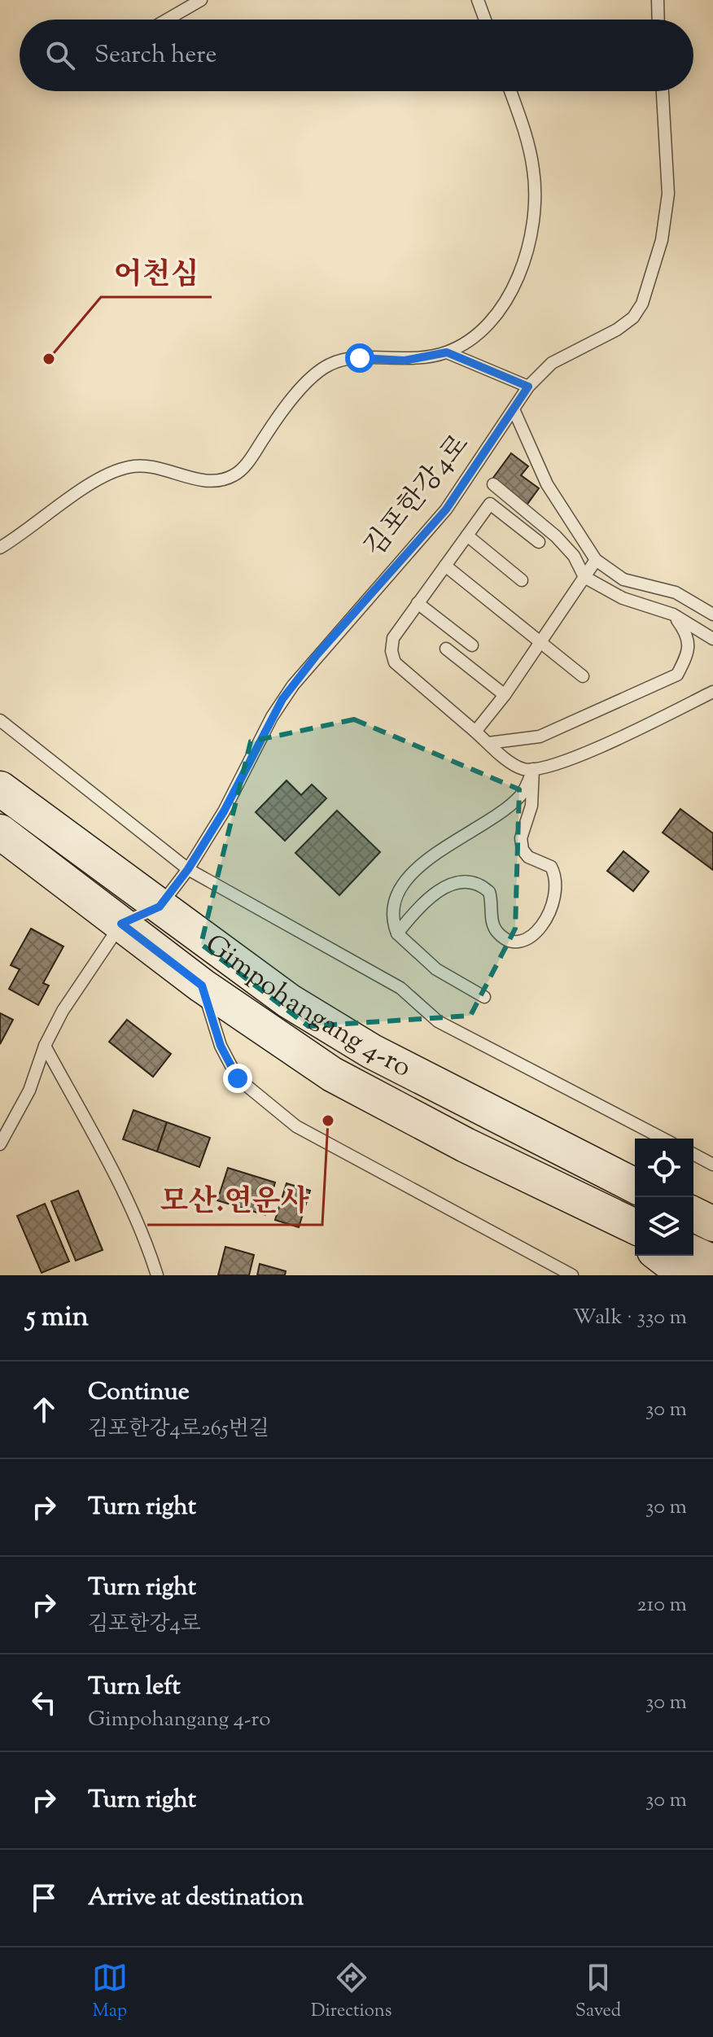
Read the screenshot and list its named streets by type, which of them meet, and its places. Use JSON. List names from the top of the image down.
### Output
{
  "streets": {
    "street": ["Gimpohangang 4-ro"],
    "lane": ["김포한강4로"]
  },
  "crossings": [
    ["김포한강4로", "Gimpohangang 4-ro"]
  ],
  "places": ["어천심", "모산.연운사"],
  "page": {
    "search": "Search here",
    "heading": ["5 min", "Walk · 330 m"],
    "list": [
      ["Continue", "김포한강4로265번길", "30 m"],
      ["Turn right", "30 m"],
      ["Turn right", "김포한강4로", "210 m"],
      ["Turn left", "Gimpohangang 4-ro", "30 m"],
      ["Turn right", "30 m"],
      "Arrive at destination"
    ],
    "nav": ["Map", "Directions", "Saved"]
  }
}
